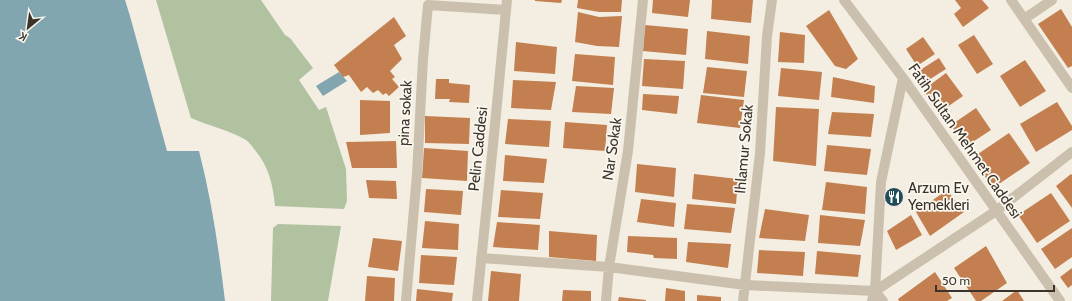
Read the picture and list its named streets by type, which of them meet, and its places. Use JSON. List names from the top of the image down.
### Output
{
  "streets": {
    "street": [
      "pina sokak",
      "Fatih Sultan Mehmet Caddesi",
      "Pelin Caddesi",
      "Nar Sokak",
      "Ihlamur Sokak"
    ]
  },
  "crossings": [
    ["pina sokak", "Pelin Caddesi"]
  ],
  "places": {
    "restaurant": ["Arzum Ev Yemekleri"]
  },
  "scale_bar": "50 m",
  "north": "bottom left"
}
